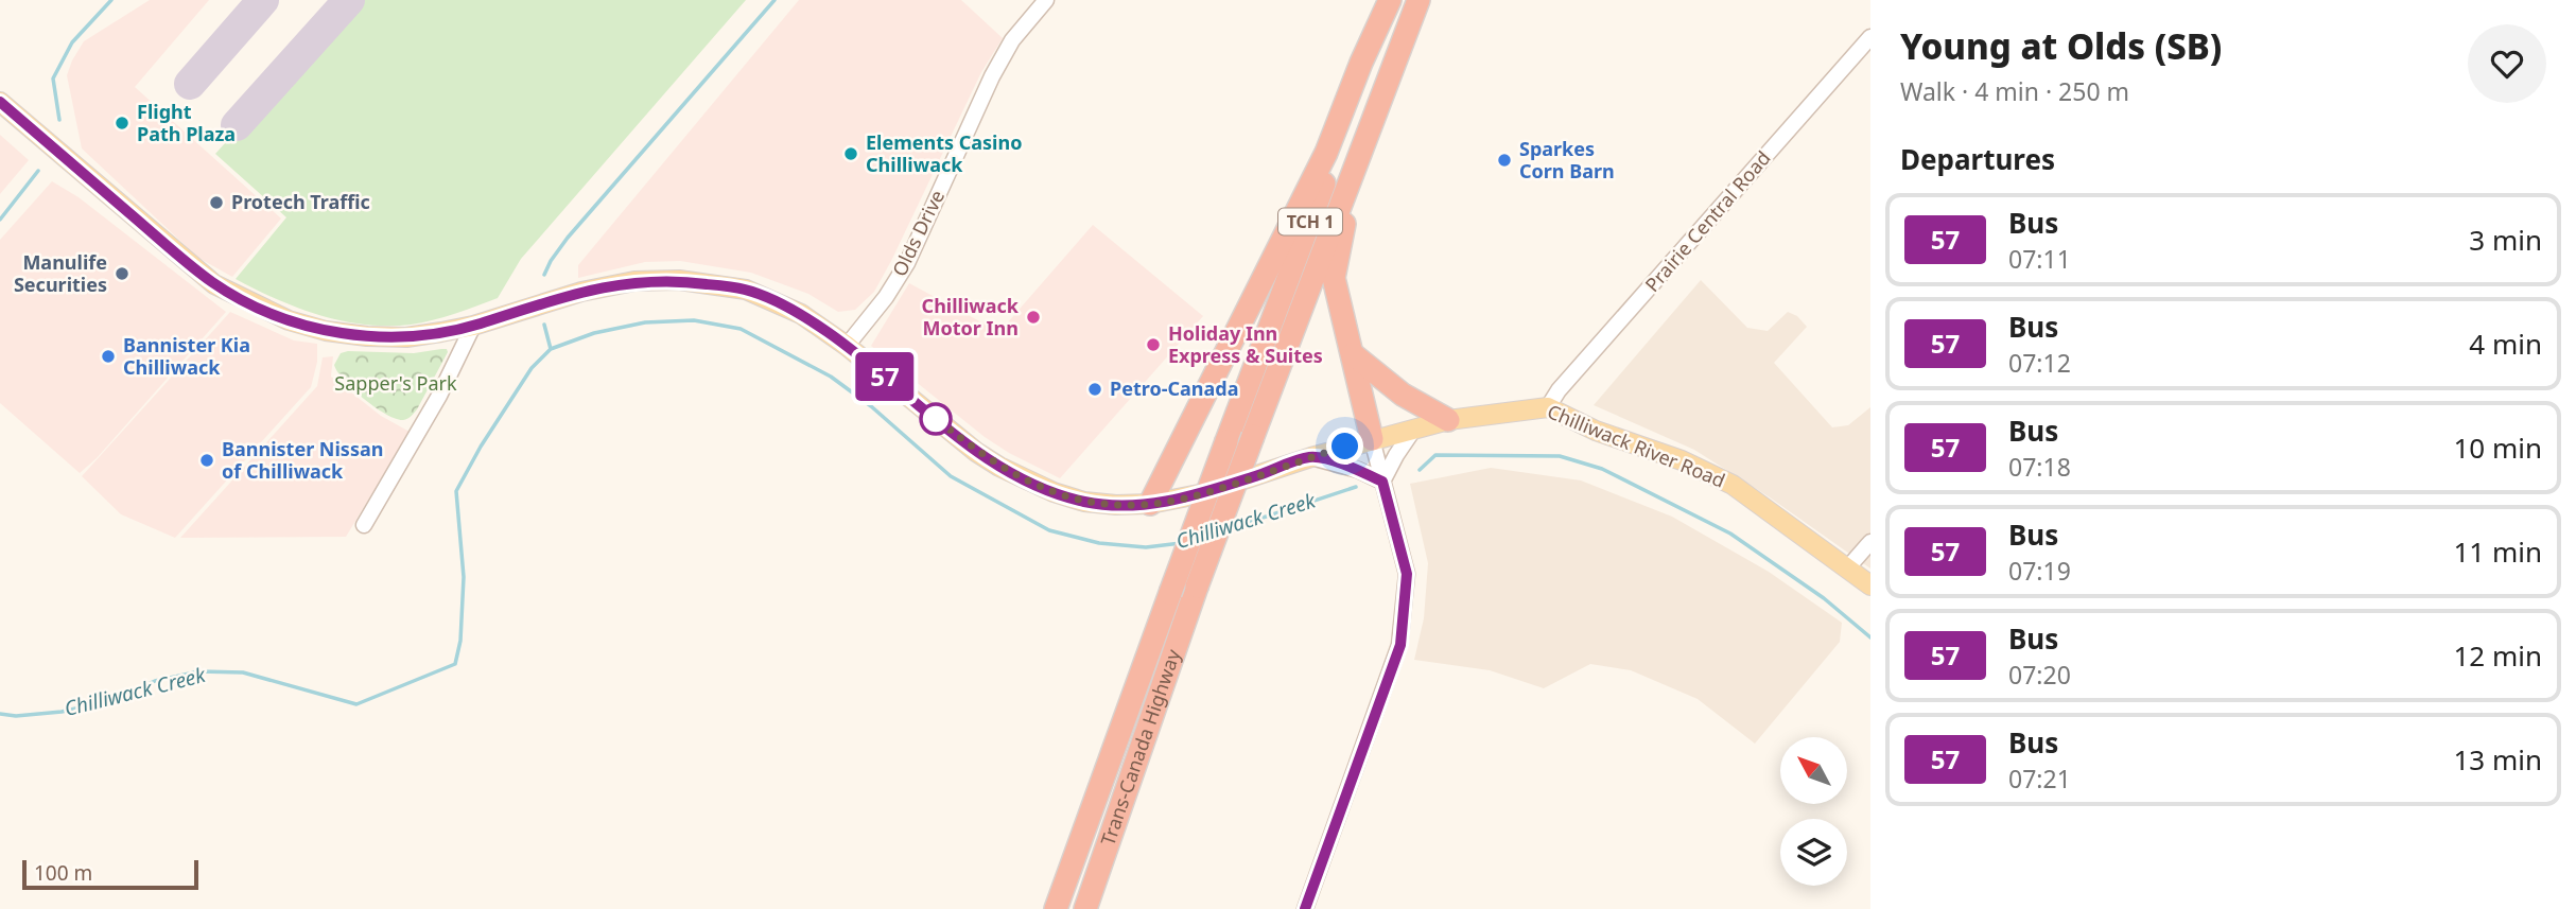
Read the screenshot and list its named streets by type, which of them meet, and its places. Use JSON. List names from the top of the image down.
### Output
{
  "streets": {
    "highway": ["TCH 1", "Trans-Canada Highway"],
    "main road": ["Chilliwack River Road"],
    "street": ["Prairie Central Road", "Olds Drive"]
  },
  "crossings": [
    ["Prairie Central Road", "Chilliwack River Road"],
    ["Olds Drive", "Chilliwack River Road"]
  ],
  "water": ["Chilliwack Creek"],
  "parks": ["Sapper's Park"],
  "places": [
    "Flight Path Plaza",
    "Elements Casino Chilliwack",
    "Sparkes Corn Barn",
    "Protech Traffic",
    "Manulife Securities",
    "Chilliwack Motor Inn",
    "Holiday Inn Express & Suites",
    "Bannister Kia Chilliwack",
    "Petro-Canada",
    "Bannister Nissan of Chilliwack"
  ],
  "lines": ["bus line 57"],
  "scale_bar": "100 m",
  "north": "top left",
  "page": {
    "on_map": "57",
    "heading": [
      ["Young at Olds (SB)", "Walk · 4 min · 250 m"],
      "Departures"
    ],
    "list": [
      {
        "mark": "57",
        "name": "Bus",
        "note": "07:11",
        "value": "3 min"
      },
      {
        "mark": "57",
        "name": "Bus",
        "note": "07:12",
        "value": "4 min"
      },
      {
        "mark": "57",
        "name": "Bus",
        "note": "07:18",
        "value": "10 min"
      },
      {
        "mark": "57",
        "name": "Bus",
        "note": "07:19",
        "value": "11 min"
      },
      {
        "mark": "57",
        "name": "Bus",
        "note": "07:20",
        "value": "12 min"
      },
      {
        "mark": "57",
        "name": "Bus",
        "note": "07:21",
        "value": "13 min"
      }
    ],
    "scale": "100 m"
  }
}
